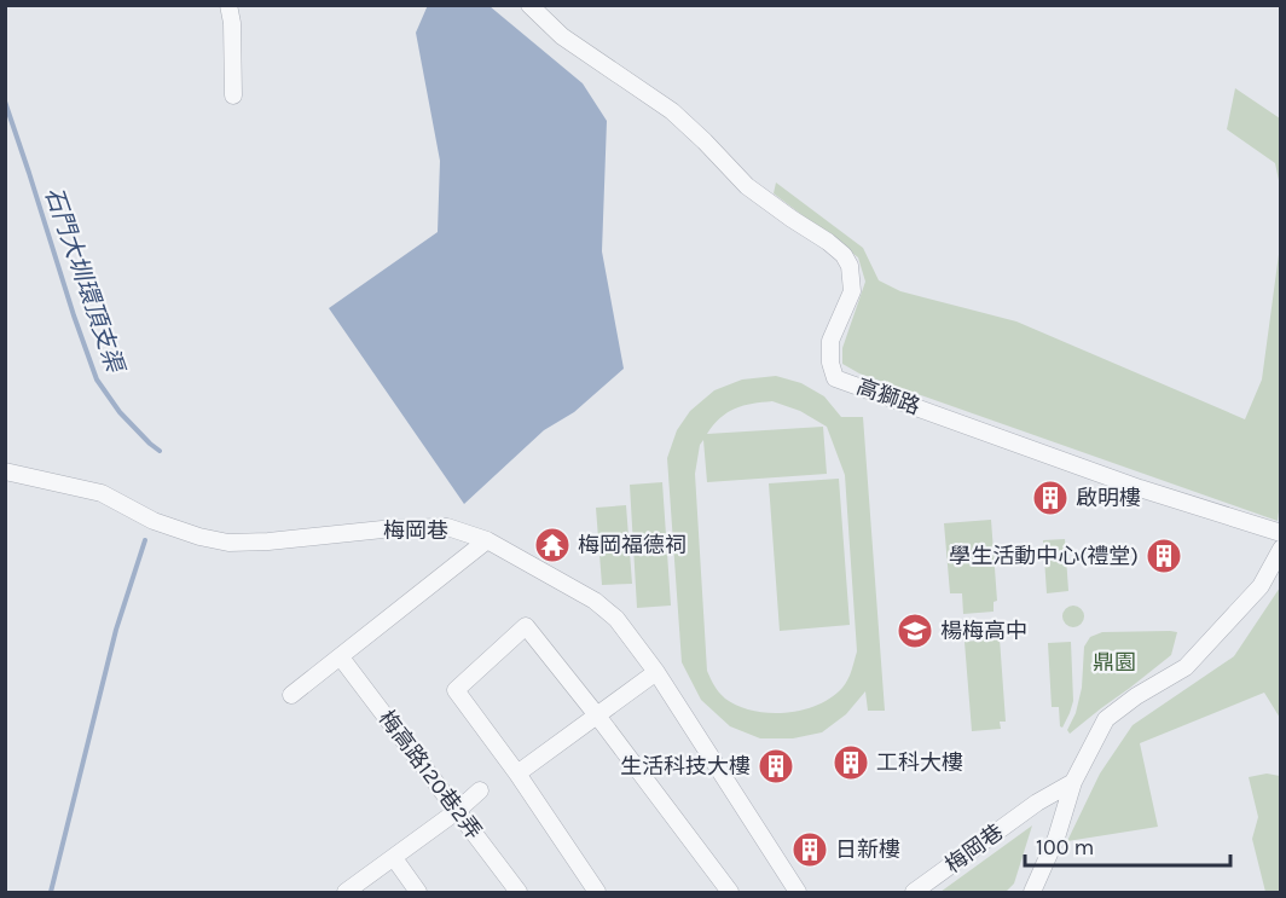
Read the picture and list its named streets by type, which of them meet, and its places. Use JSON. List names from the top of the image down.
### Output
{
  "streets": {
    "street": ["高獅路", "梅岡巷", "梅高路120巷2弄"]
  },
  "water": ["石門大圳環頂支渠"],
  "parks": ["鼎園"],
  "places": {
    "building": [
      "啟明樓",
      "學生活動中心(禮堂)",
      "工科大樓",
      "生活科技大樓",
      "日新樓"
    ],
    "temple": ["梅岡福德祠"],
    "school or university": ["楊梅高中"]
  },
  "scale_bar": "100 m"
}
